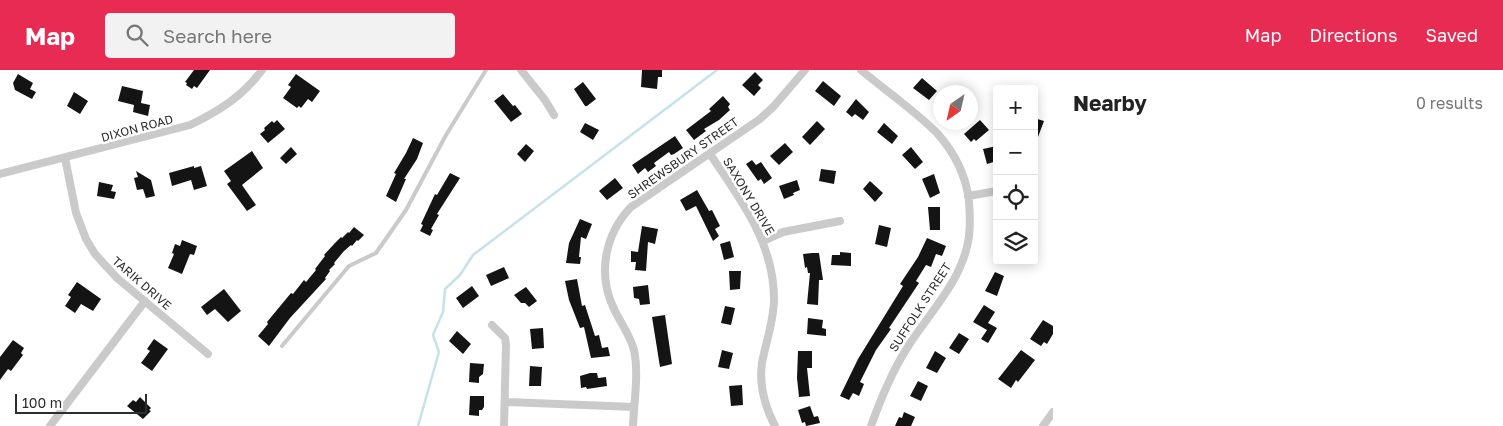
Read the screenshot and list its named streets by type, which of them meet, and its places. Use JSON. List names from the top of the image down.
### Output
{
  "streets": {
    "street": [
      "DIXON ROAD",
      "SHREWSBURY STREET",
      "SAXONY DRIVE",
      "TARIK DRIVE",
      "SUFFOLK STREET"
    ]
  },
  "crossings": [
    ["DIXON ROAD", "TARIK DRIVE"],
    ["SHREWSBURY STREET", "SAXONY DRIVE"]
  ],
  "scale_bar": "100 m",
  "north": "bottom left",
  "page": {
    "header": "Map",
    "search": "Search here",
    "nav": ["Map", "Directions", "Saved"],
    "heading": ["Nearby", "0 results"],
    "map_buttons": ["+", "−"],
    "scale": "100 m"
  }
}
